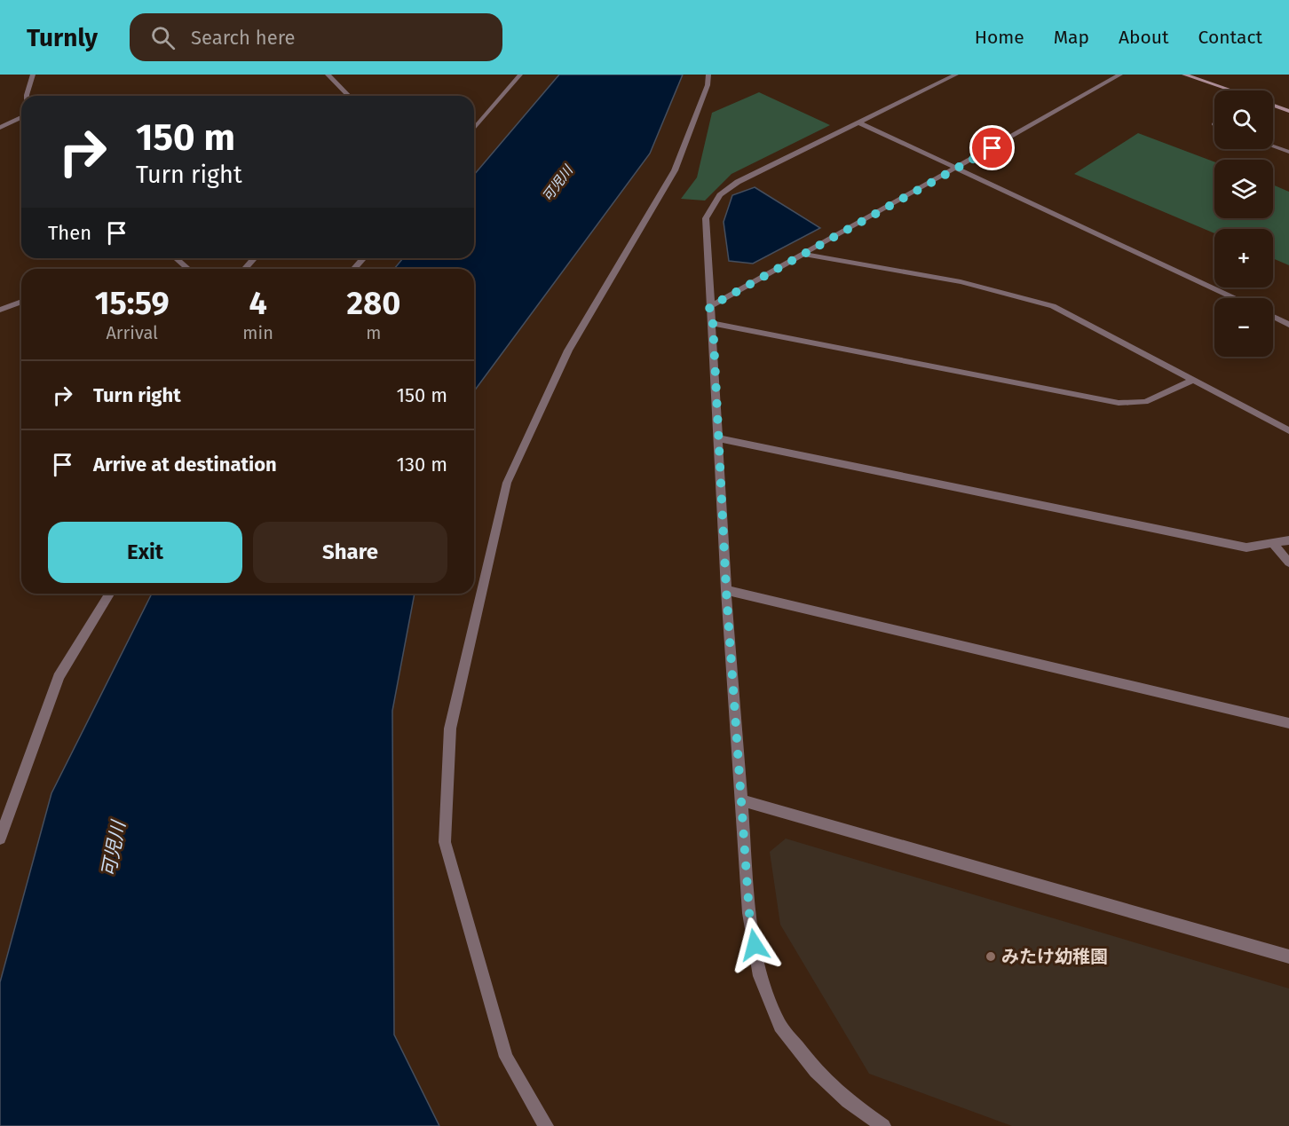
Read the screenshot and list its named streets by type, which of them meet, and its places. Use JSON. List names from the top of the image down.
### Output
{
  "water": ["可児川"],
  "places": ["みたけ幼稚園"],
  "page": {
    "header": "Turnly",
    "search": "Search here",
    "nav": [
      "Home",
      "Map",
      "About",
      "Contact"
    ],
    "map_buttons": ["+", "−"],
    "turn": ["150 m", "Turn right"],
    "then": "Then",
    "eta": [
      "15:59",
      "Arrival",
      "4",
      "min",
      "280",
      "m"
    ],
    "list": [
      {
        "name": "Turn right",
        "value": "150 m"
      },
      {
        "name": "Arrive at destination",
        "value": "130 m"
      }
    ],
    "buttons": ["Exit", "Share"]
  }
}
